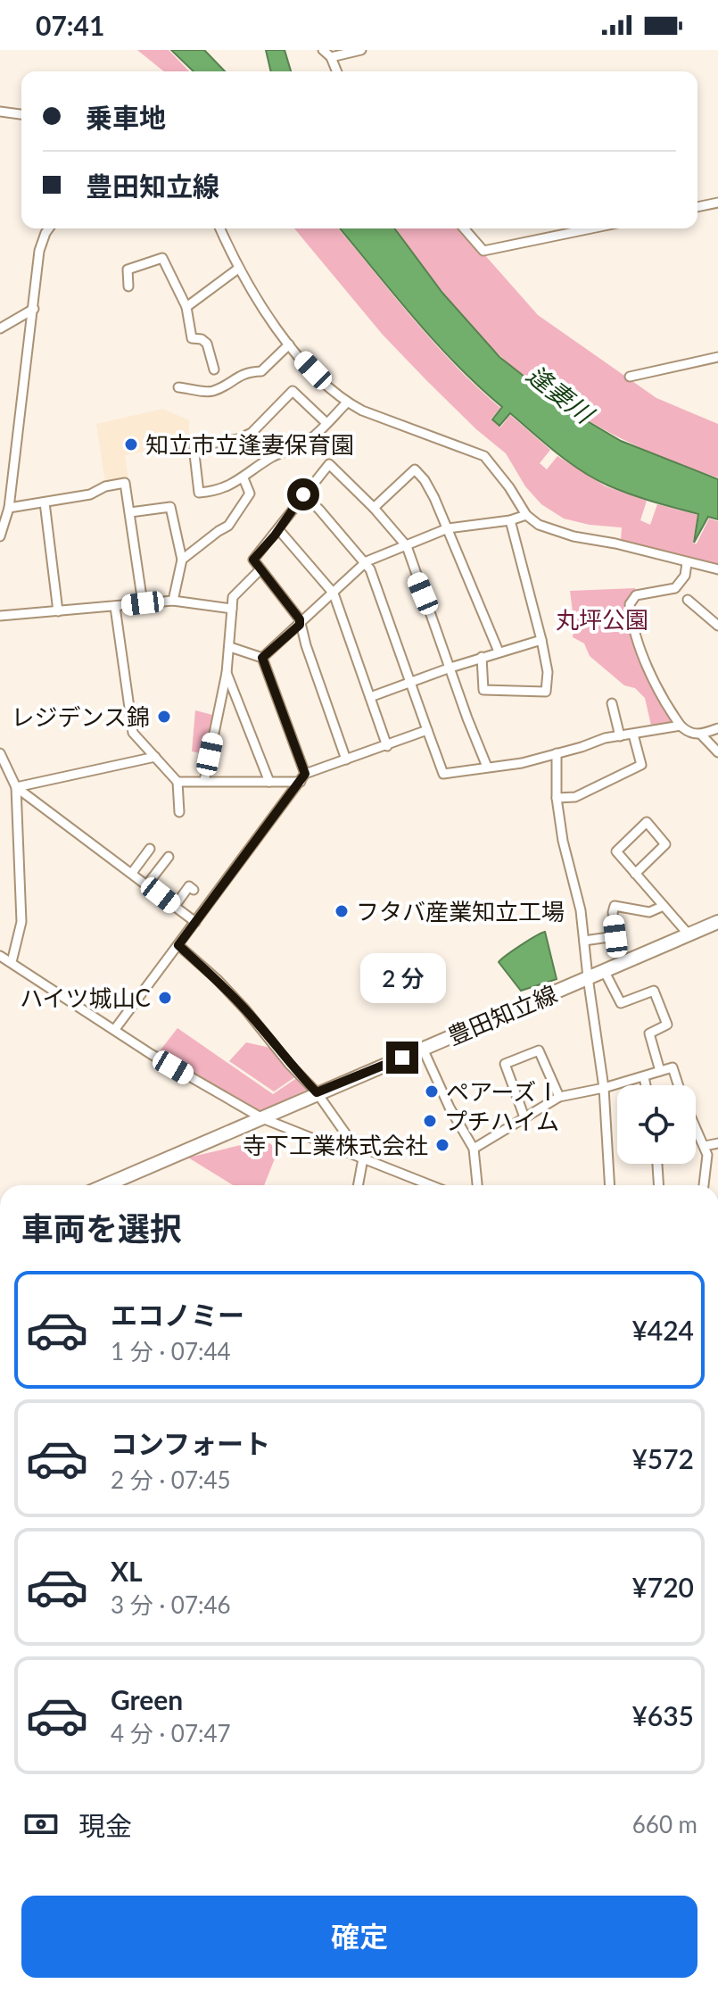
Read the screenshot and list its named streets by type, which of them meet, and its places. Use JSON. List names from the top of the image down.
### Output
{
  "streets": {
    "main road": ["豊田知立線"]
  },
  "water": ["逢妻川"],
  "parks": ["丸坪公園"],
  "places": [
    "知立市立逢妻保育園",
    "レジデンス錦",
    "フタバ産業知立工場",
    "ハイツ城山C",
    "ペアーズⅠ",
    "プチハイム",
    "寺下工業株式会社"
  ],
  "page": {
    "status": "07:41",
    "banner": ["乗車地", "豊田知立線"],
    "bubble": "2 分",
    "heading": "車両を選択",
    "list": [
      {
        "name": "エコノミー",
        "note": "1 分 · 07:44",
        "value": "¥424"
      },
      {
        "name": "コンフォート",
        "note": "2 分 · 07:45",
        "value": "¥572"
      },
      {
        "name": "XL",
        "note": "3 分 · 07:46",
        "value": "¥720"
      },
      {
        "name": "Green",
        "note": "4 分 · 07:47",
        "value": "¥635"
      }
    ],
    "pay": ["現金", "660 m"],
    "buttons": "確定"
  }
}
